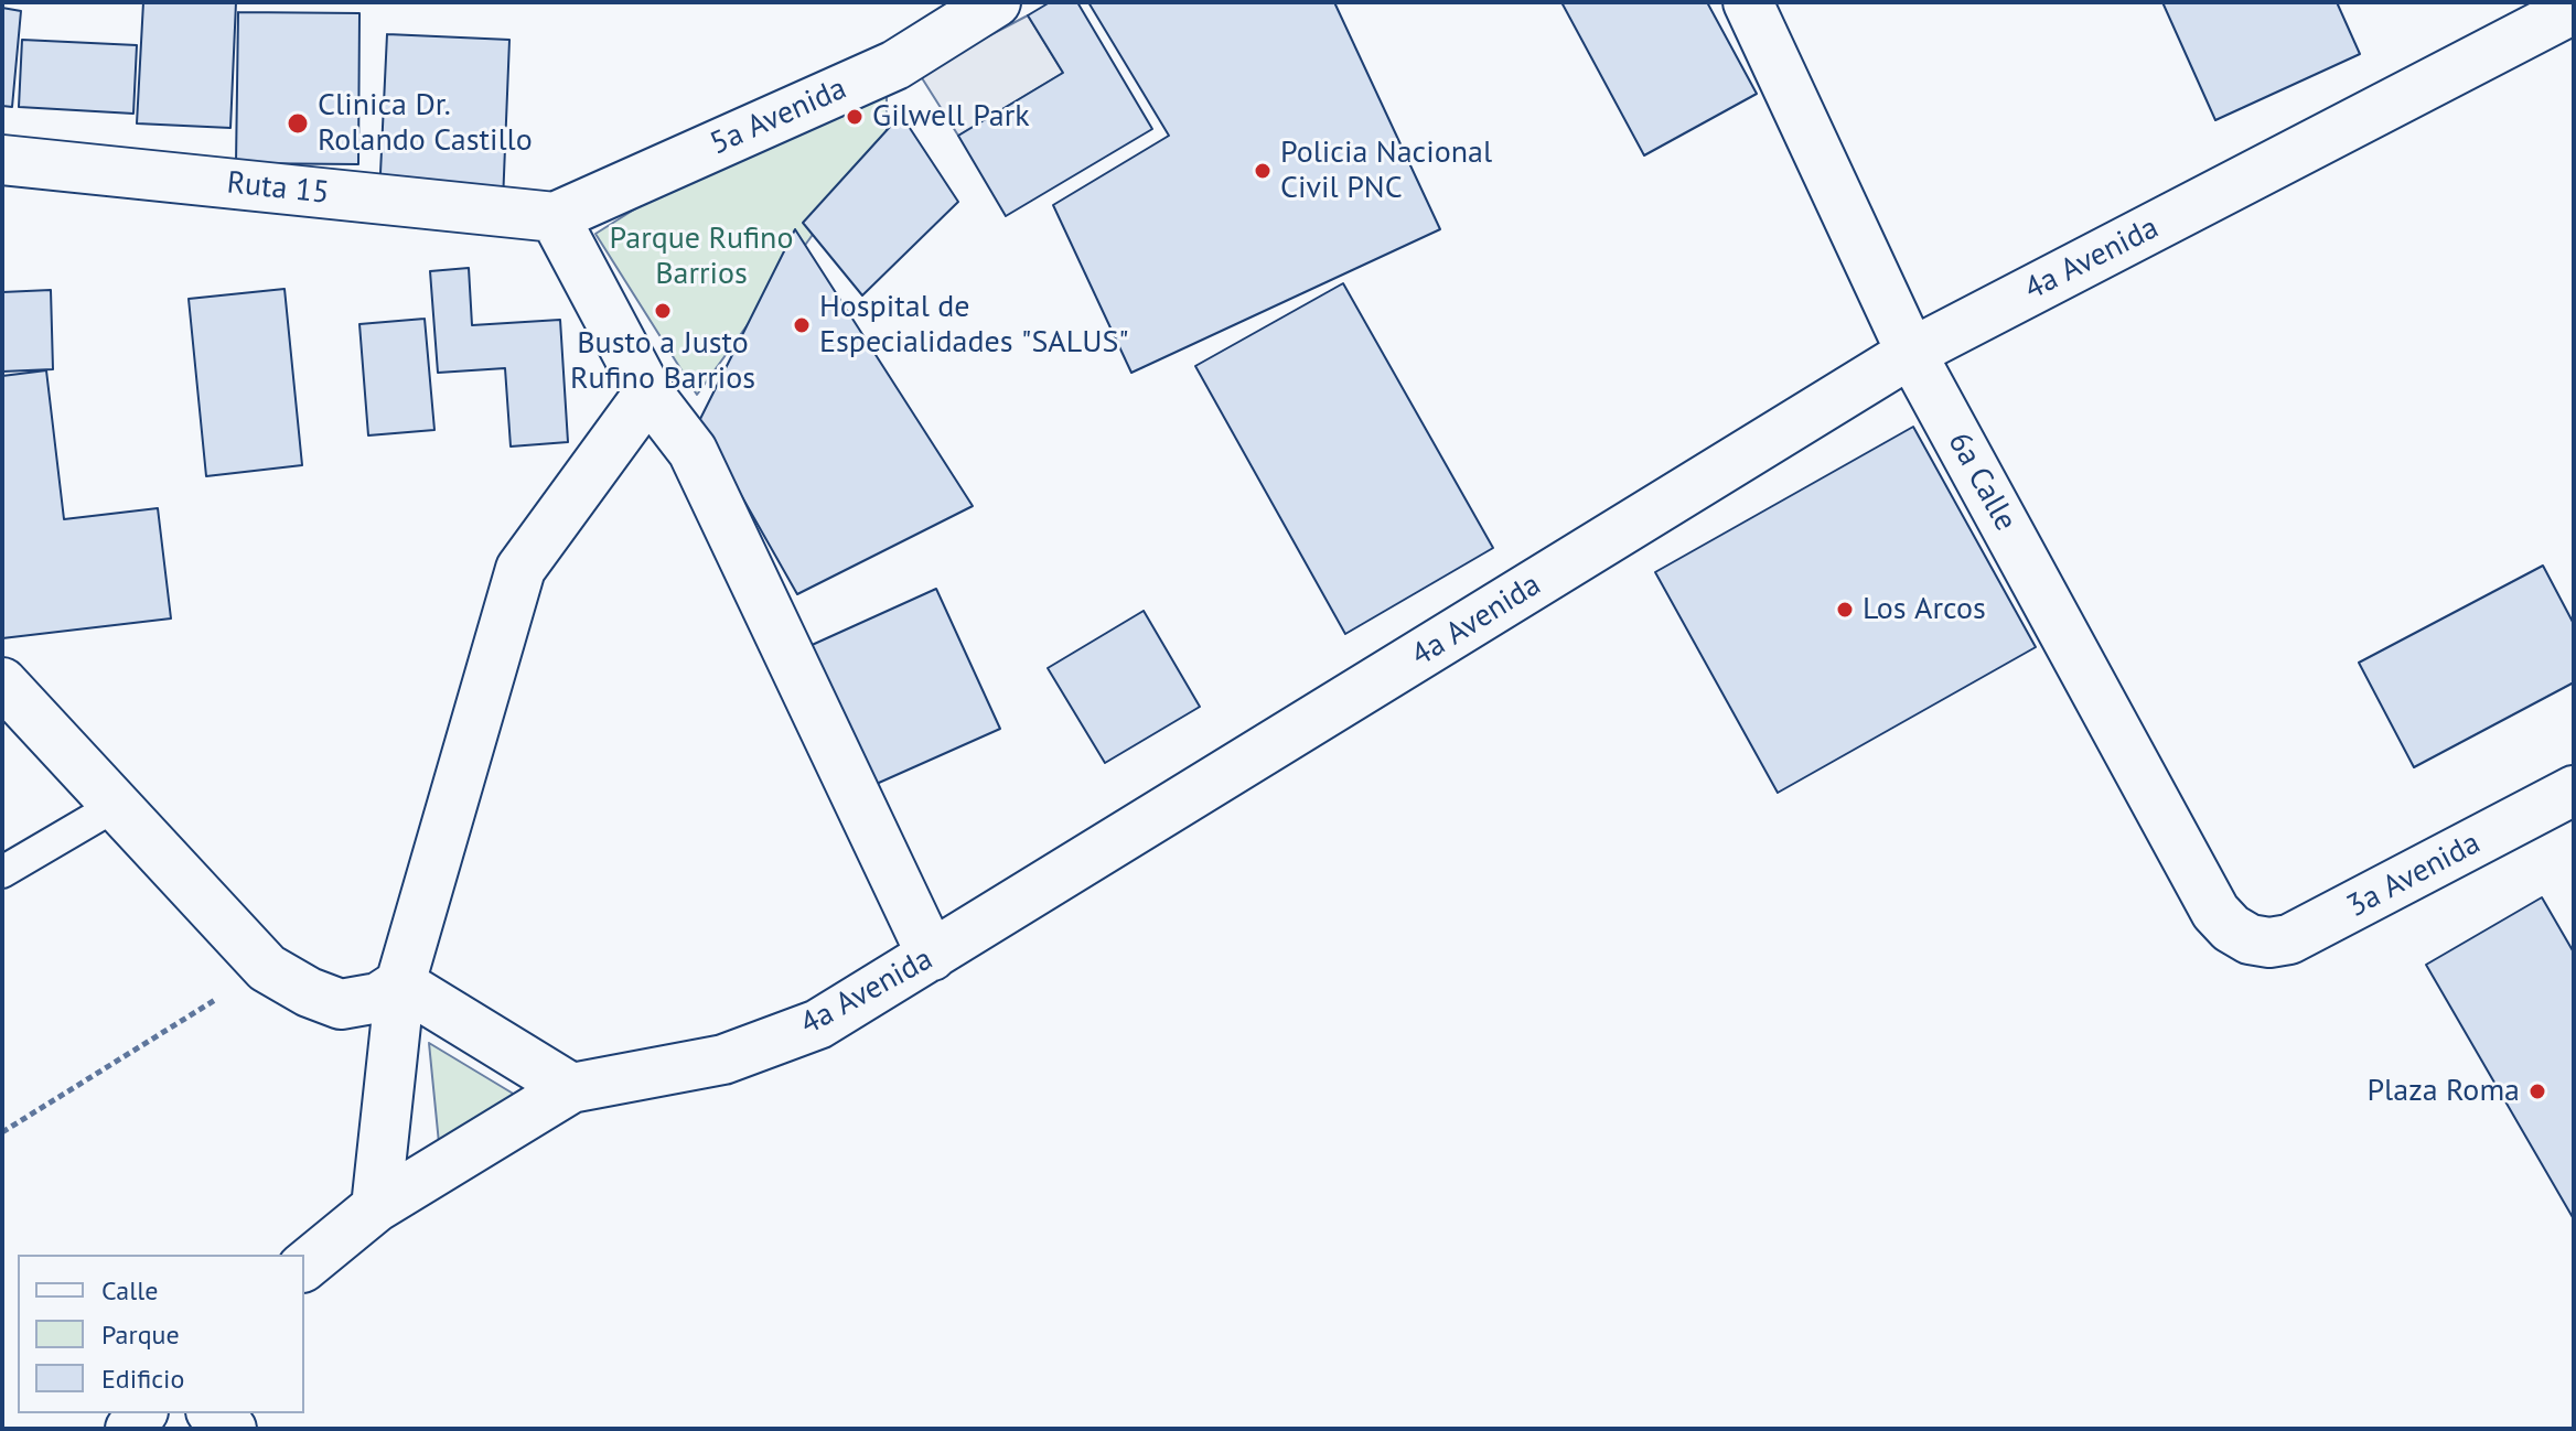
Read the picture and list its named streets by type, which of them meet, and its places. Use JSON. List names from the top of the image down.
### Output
{
  "streets": {
    "street": [
      "5a Avenida",
      "Ruta 15",
      "4a Avenida",
      "6a Calle",
      "3a Avenida"
    ]
  },
  "crossings": [
    ["5a Avenida", "Ruta 15"],
    ["4a Avenida", "6a Calle"],
    ["6a Calle", "3a Avenida"]
  ],
  "parks": ["Parque Rufino Barrios"],
  "places": [
    "Gilwell Park",
    "Clinica Dr. Rolando Castillo",
    "Policia Nacional Civil PNC",
    "Busto a Justo Rufino Barrios",
    "Hospital de Especialidades \"SALUS\"",
    "Los Arcos",
    "Plaza Roma"
  ],
  "legend": ["Calle", "Parque", "Edificio"]
}
